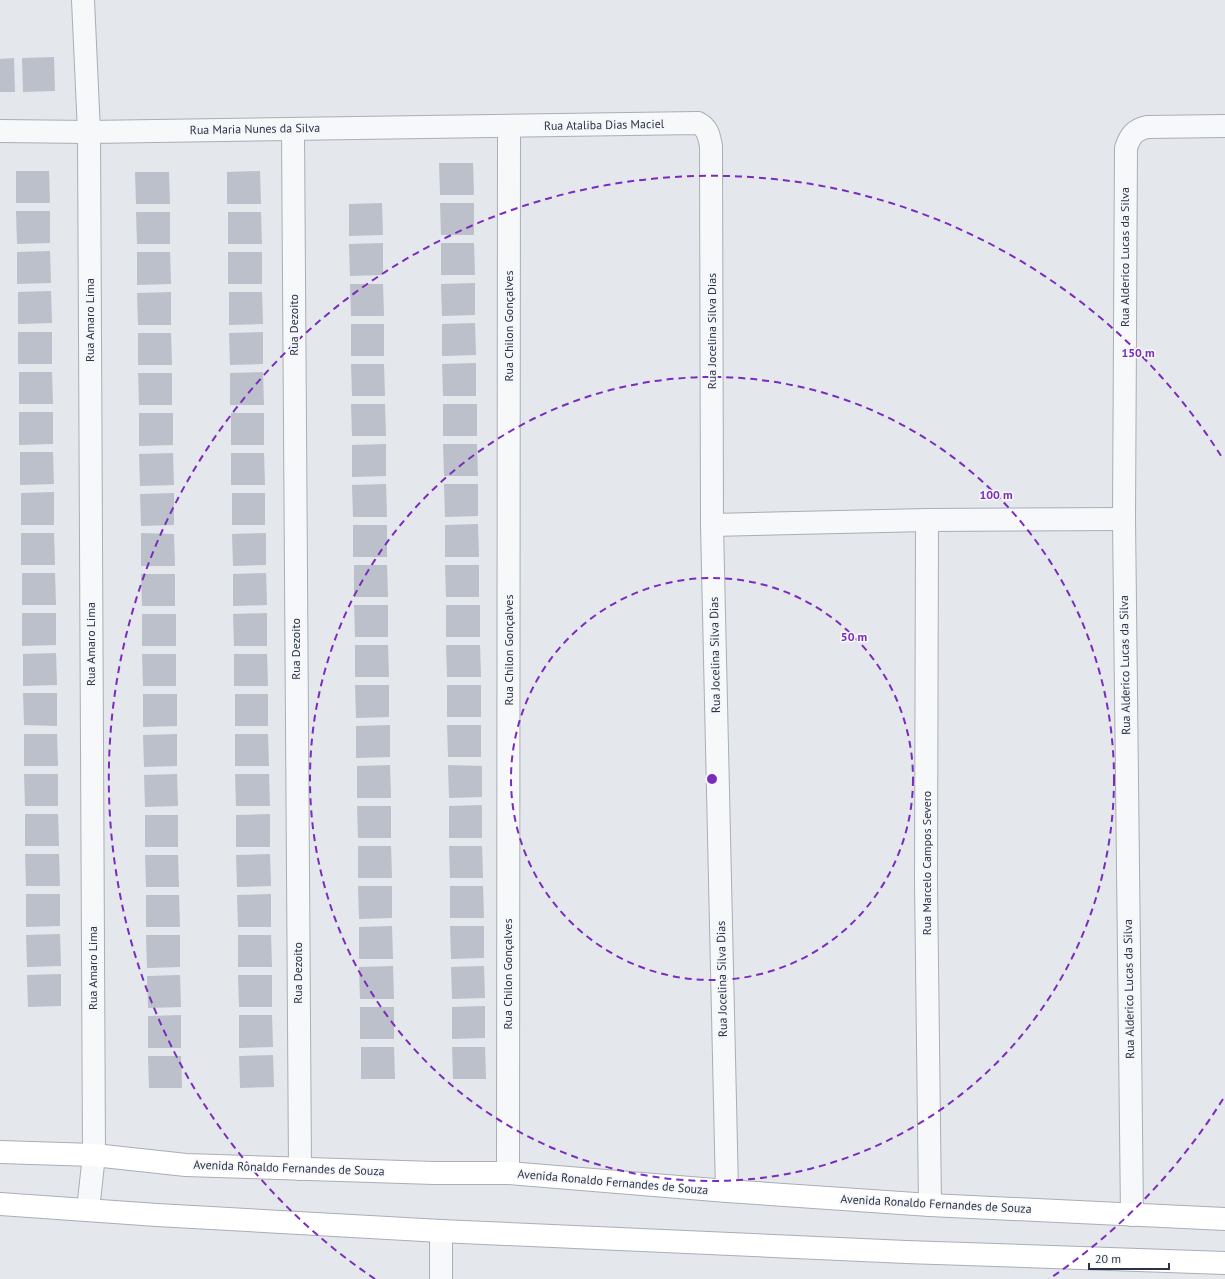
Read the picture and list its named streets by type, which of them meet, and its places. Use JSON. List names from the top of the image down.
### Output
{
  "streets": {
    "street": [
      "Rua Ataliba Dias Maciel",
      "Rua Maria Nunes da Silva",
      "Rua Alderico Lucas da Silva",
      "Rua Amaro Lima",
      "Rua Dezoito",
      "Rua Chilon Gonçalves",
      "Rua Jocelina Silva Dias",
      "Rua Marcelo Campos Severo",
      "Avenida Ronaldo Fernandes de Souza"
    ]
  },
  "crossings": [
    ["Rua Ataliba Dias Maciel", "Rua Maria Nunes da Silva"],
    ["Rua Ataliba Dias Maciel", "Rua Chilon Gonçalves"],
    ["Rua Ataliba Dias Maciel", "Rua Jocelina Silva Dias"],
    ["Rua Maria Nunes da Silva", "Rua Amaro Lima"],
    ["Rua Maria Nunes da Silva", "Rua Dezoito"],
    ["Rua Maria Nunes da Silva", "Rua Chilon Gonçalves"],
    ["Rua Alderico Lucas da Silva", "Avenida Ronaldo Fernandes de Souza"],
    ["Rua Amaro Lima", "Avenida Ronaldo Fernandes de Souza"],
    ["Rua Dezoito", "Avenida Ronaldo Fernandes de Souza"],
    ["Rua Chilon Gonçalves", "Avenida Ronaldo Fernandes de Souza"],
    ["Rua Jocelina Silva Dias", "Avenida Ronaldo Fernandes de Souza"],
    ["Rua Marcelo Campos Severo", "Avenida Ronaldo Fernandes de Souza"]
  ],
  "scale_bar": "20 m",
  "rings": ["150 m", "100 m", "50 m"]
}
